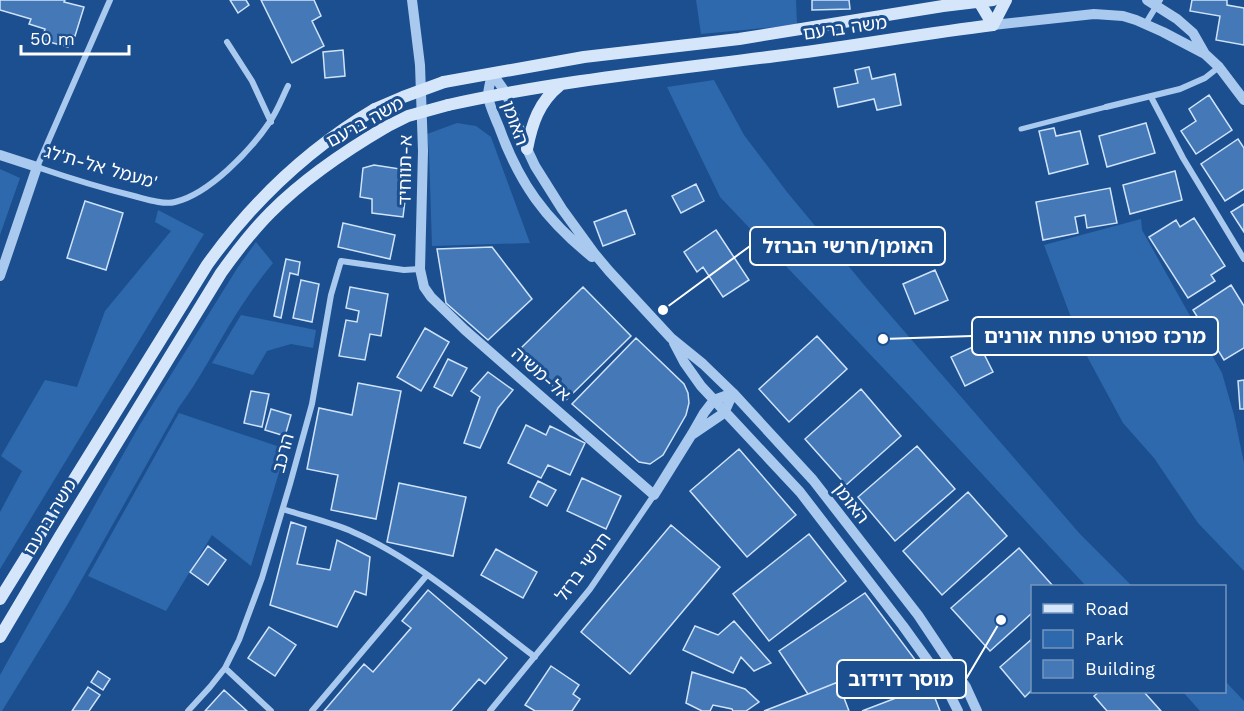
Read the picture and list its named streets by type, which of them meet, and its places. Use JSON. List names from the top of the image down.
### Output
{
  "streets": {
    "main road": ["משה ברעם"],
    "street": [
      "האומן",
      "מעמל אל-ת'לג'",
      "א-תווחיד",
      "אל-משיה",
      "הרכב",
      "חרשי ברזל"
    ]
  },
  "crossings": [
    ["משה ברעם", "האומן"],
    ["האומן", "חרשי ברזל"],
    ["א-תווחיד", "אל-משיה"],
    ["א-תווחיד", "הרכב"],
    ["אל-משיה", "הרכב"],
    ["אל-משיה", "חרשי ברזל"]
  ],
  "places": ["האומן/חרשי הברזל", "מרכז ספורט פתוח אורנים", "מוסך דוידוב"],
  "legend": ["Road", "Park", "Building"],
  "scale_bar": "50 m"
}
